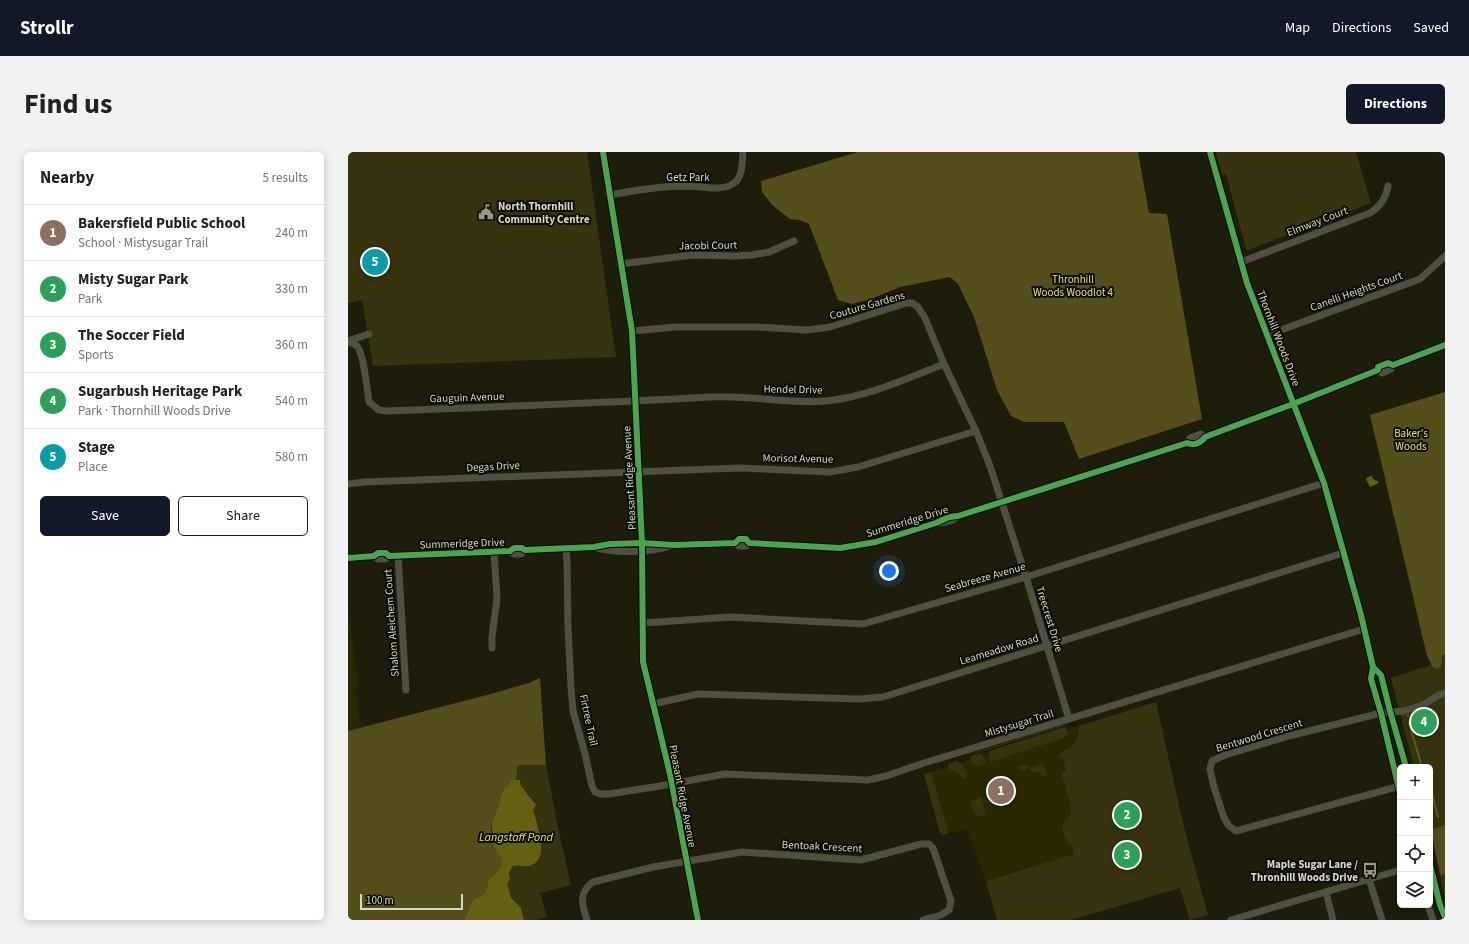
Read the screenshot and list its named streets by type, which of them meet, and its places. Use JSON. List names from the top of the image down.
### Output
{
  "streets": {
    "street": [
      "Getz Park",
      "Elmway Court",
      "Jacobi Court",
      "Canelli Heights Court",
      "Couture Gardens",
      "Thornhill Woods Drive",
      "Hendel Drive",
      "Gauguin Avenue",
      "Morisot Avenue",
      "Degas Drive",
      "Pleasant Ridge Avenue",
      "Summeridge Drive",
      "Seabreeze Avenue",
      "Treecrest Drive",
      "Shalom Aleichem Court",
      "Leameadow Road",
      "Firtree Trail",
      "Mistysugar Trail",
      "Bentwood Crescent",
      "Bentoak Crescent"
    ]
  },
  "crossings": [
    ["Getz Park", "Pleasant Ridge Avenue"],
    ["Elmway Court", "Thornhill Woods Drive"],
    ["Jacobi Court", "Pleasant Ridge Avenue"],
    ["Canelli Heights Court", "Thornhill Woods Drive"],
    ["Couture Gardens", "Hendel Drive"],
    ["Couture Gardens", "Morisot Avenue"],
    ["Couture Gardens", "Pleasant Ridge Avenue"],
    ["Couture Gardens", "Summeridge Drive"],
    ["Couture Gardens", "Treecrest Drive"],
    ["Thornhill Woods Drive", "Summeridge Drive"],
    ["Thornhill Woods Drive", "Seabreeze Avenue"],
    ["Thornhill Woods Drive", "Leameadow Road"],
    ["Thornhill Woods Drive", "Mistysugar Trail"],
    ["Thornhill Woods Drive", "Bentwood Crescent"],
    ["Hendel Drive", "Gauguin Avenue"],
    ["Hendel Drive", "Pleasant Ridge Avenue"],
    ["Gauguin Avenue", "Pleasant Ridge Avenue"],
    ["Morisot Avenue", "Degas Drive"],
    ["Morisot Avenue", "Pleasant Ridge Avenue"],
    ["Degas Drive", "Pleasant Ridge Avenue"],
    ["Pleasant Ridge Avenue", "Summeridge Drive"],
    ["Pleasant Ridge Avenue", "Seabreeze Avenue"],
    ["Pleasant Ridge Avenue", "Leameadow Road"],
    ["Pleasant Ridge Avenue", "Firtree Trail"],
    ["Pleasant Ridge Avenue", "Mistysugar Trail"],
    ["Pleasant Ridge Avenue", "Bentoak Crescent"],
    ["Summeridge Drive", "Treecrest Drive"],
    ["Summeridge Drive", "Shalom Aleichem Court"],
    ["Summeridge Drive", "Firtree Trail"],
    ["Seabreeze Avenue", "Treecrest Drive"],
    ["Treecrest Drive", "Leameadow Road"],
    ["Treecrest Drive", "Mistysugar Trail"],
    ["Firtree Trail", "Mistysugar Trail"]
  ],
  "water": ["Langstaff Pond"],
  "parks": ["Thronhill Woods Woodlot 4", "Baker's Woods"],
  "places": {
    "public building": ["North Thornhill Community Centre"],
    "bus stop": ["Maple Sugar Lane / Thronhill Woods Drive"]
  },
  "scale_bar": "100 m",
  "page": {
    "header": "Strollr",
    "nav": ["Map", "Directions", "Saved"],
    "title": "Find us",
    "buttons": [
      "Directions",
      ["Save", "Share"]
    ],
    "heading": ["Nearby", "5 results"],
    "list": [
      {
        "mark": "1",
        "name": "Bakersfield Public School",
        "note": "School · Mistysugar Trail",
        "value": "240 m"
      },
      {
        "mark": "2",
        "name": "Misty Sugar Park",
        "note": "Park",
        "value": "330 m"
      },
      {
        "mark": "3",
        "name": "The Soccer Field",
        "note": "Sports",
        "value": "360 m"
      },
      {
        "mark": "4",
        "name": "Sugarbush Heritage Park",
        "note": "Park · Thornhill Woods Drive",
        "value": "540 m"
      },
      {
        "mark": "5",
        "name": "Stage",
        "note": "Place",
        "value": "580 m"
      }
    ],
    "pins": [
      "5",
      "4",
      "1",
      "2",
      "3"
    ],
    "map_buttons": ["+", "−"],
    "scale": "100 m"
  }
}
